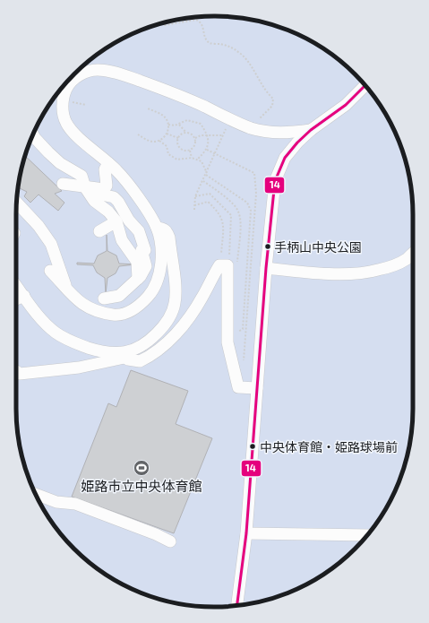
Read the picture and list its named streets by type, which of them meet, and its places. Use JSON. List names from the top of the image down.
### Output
{
  "places": {
    "other": ["手柄山中央公園", "中央体育館・姫路球場前"],
    "sports": ["姫路市立中央体育館"]
  },
  "lines": ["transit line 14"]
}
